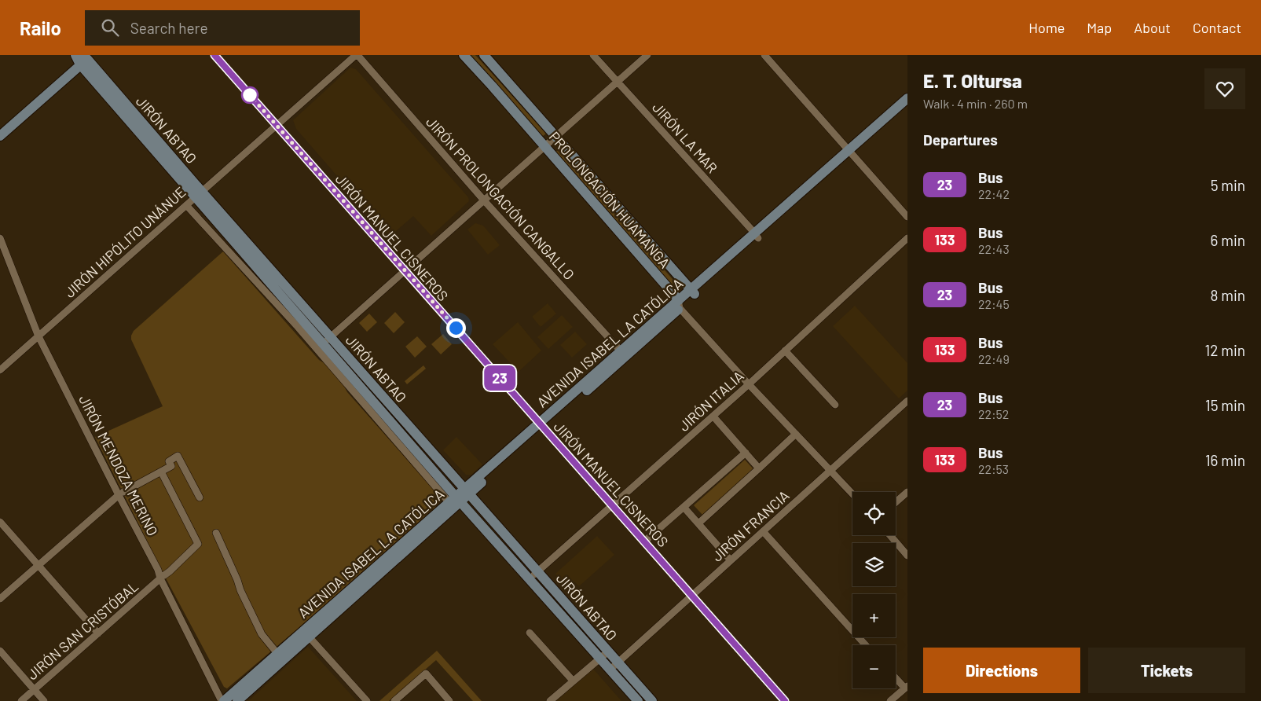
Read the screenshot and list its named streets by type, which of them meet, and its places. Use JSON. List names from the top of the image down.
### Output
{
  "streets": {
    "street": [
      "JIRÓN ABTAO",
      "JIRÓN LA MAR",
      "JIRÓN PROLONGACIÓN CANGALLO",
      "PROLONGACIÓN HUAMANGA",
      "JIRÓN MANUEL CISNEROS",
      "JIRÓN HIPÓLITO UNÁNUE",
      "AVENIDA ISABEL LA CATÓLICA",
      "JIRÓN ITALIA",
      "JIRÓN MENDOZA MERINO",
      "JIRÓN FRANCIA",
      "JIRÓN SAN CRISTÓBAL"
    ]
  },
  "crossings": [
    ["JIRÓN ABTAO", "JIRÓN HIPÓLITO UNÁNUE"],
    ["JIRÓN ABTAO", "AVENIDA ISABEL LA CATÓLICA"],
    ["JIRÓN ABTAO", "JIRÓN ITALIA"],
    ["JIRÓN ABTAO", "JIRÓN FRANCIA"],
    ["JIRÓN LA MAR", "AVENIDA ISABEL LA CATÓLICA"],
    ["JIRÓN PROLONGACIÓN CANGALLO", "JIRÓN HIPÓLITO UNÁNUE"],
    ["JIRÓN PROLONGACIÓN CANGALLO", "AVENIDA ISABEL LA CATÓLICA"],
    ["PROLONGACIÓN HUAMANGA", "AVENIDA ISABEL LA CATÓLICA"],
    ["PROLONGACIÓN HUAMANGA", "JIRÓN ITALIA"],
    ["PROLONGACIÓN HUAMANGA", "JIRÓN FRANCIA"],
    ["JIRÓN MANUEL CISNEROS", "JIRÓN HIPÓLITO UNÁNUE"],
    ["JIRÓN MANUEL CISNEROS", "AVENIDA ISABEL LA CATÓLICA"],
    ["JIRÓN MANUEL CISNEROS", "JIRÓN ITALIA"],
    ["JIRÓN MANUEL CISNEROS", "JIRÓN FRANCIA"],
    ["JIRÓN HIPÓLITO UNÁNUE", "JIRÓN MENDOZA MERINO"],
    ["AVENIDA ISABEL LA CATÓLICA", "JIRÓN MENDOZA MERINO"],
    ["JIRÓN MENDOZA MERINO", "JIRÓN SAN CRISTÓBAL"]
  ],
  "lines": ["bus line 23"],
  "page": {
    "header": "Railo",
    "search": "Search here",
    "nav": [
      "Home",
      "Map",
      "About",
      "Contact"
    ],
    "on_map": "23",
    "heading": [
      ["E. T. Oltursa", "Walk · 4 min · 260 m"],
      "Departures"
    ],
    "list": [
      {
        "mark": "23",
        "name": "Bus",
        "note": "22:42",
        "value": "5 min"
      },
      {
        "mark": "133",
        "name": "Bus",
        "note": "22:43",
        "value": "6 min"
      },
      {
        "mark": "23",
        "name": "Bus",
        "note": "22:45",
        "value": "8 min"
      },
      {
        "mark": "133",
        "name": "Bus",
        "note": "22:49",
        "value": "12 min"
      },
      {
        "mark": "23",
        "name": "Bus",
        "note": "22:52",
        "value": "15 min"
      },
      {
        "mark": "133",
        "name": "Bus",
        "note": "22:53",
        "value": "16 min"
      }
    ],
    "map_buttons": ["+", "−"],
    "buttons": ["Directions", "Tickets"]
  }
}
